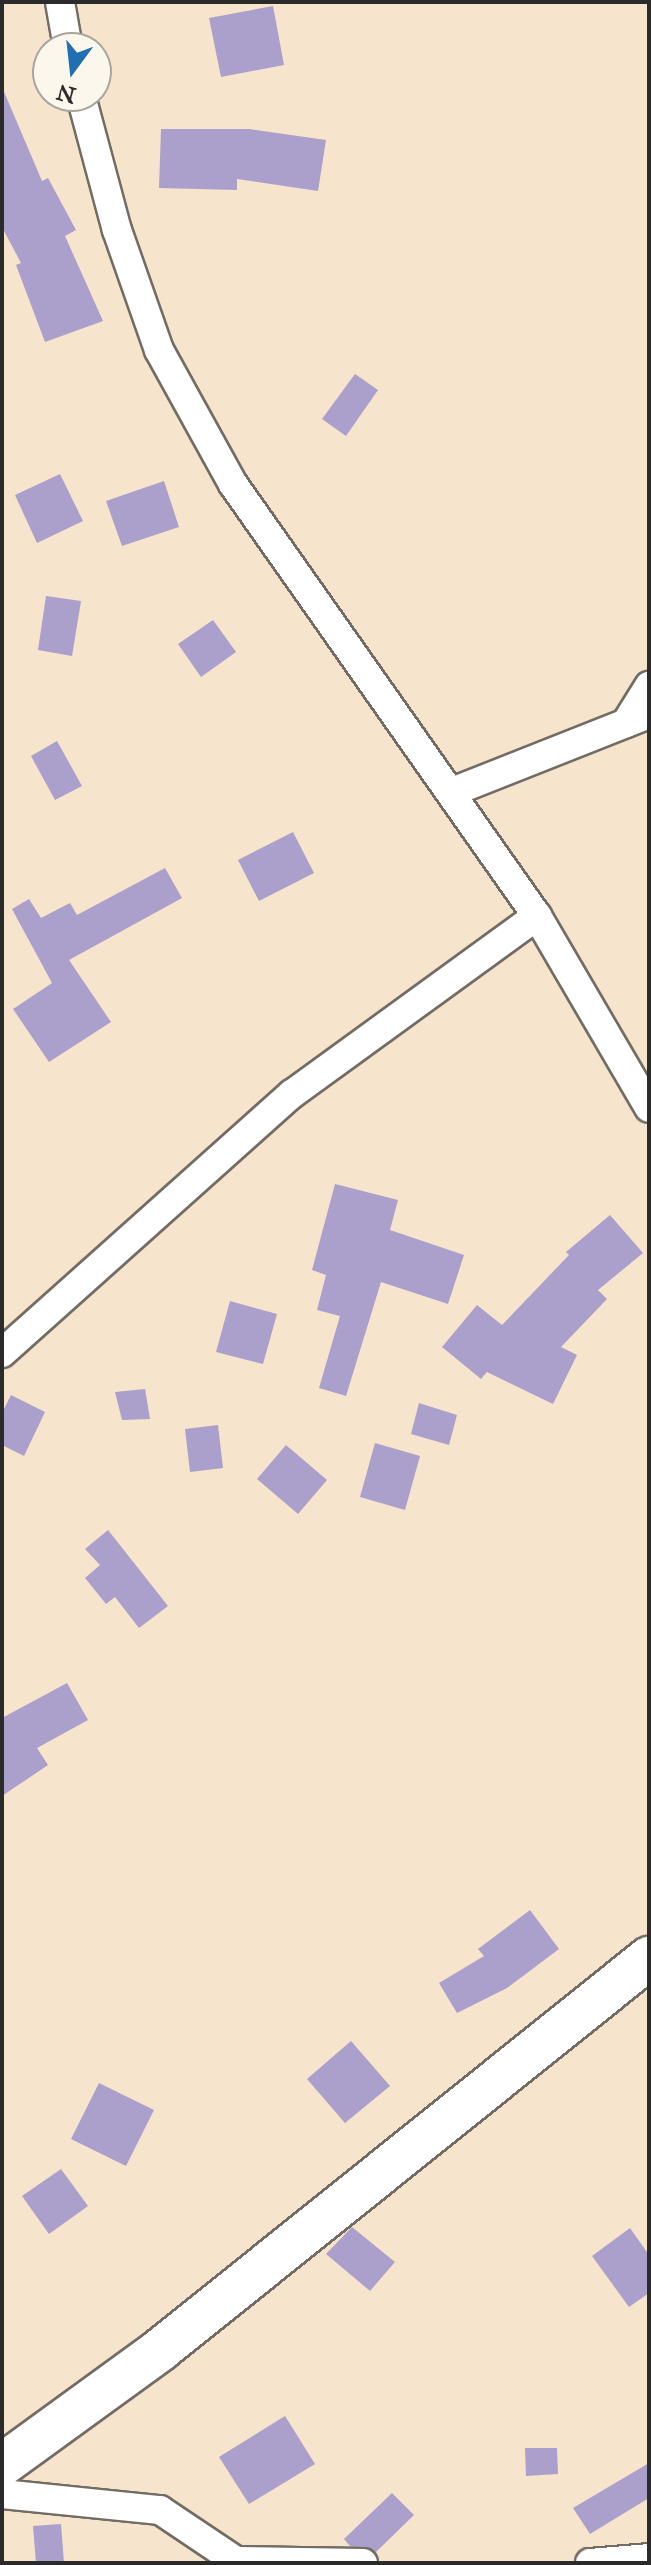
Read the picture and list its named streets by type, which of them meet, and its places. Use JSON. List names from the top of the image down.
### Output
{
  "north": "bottom"
}
